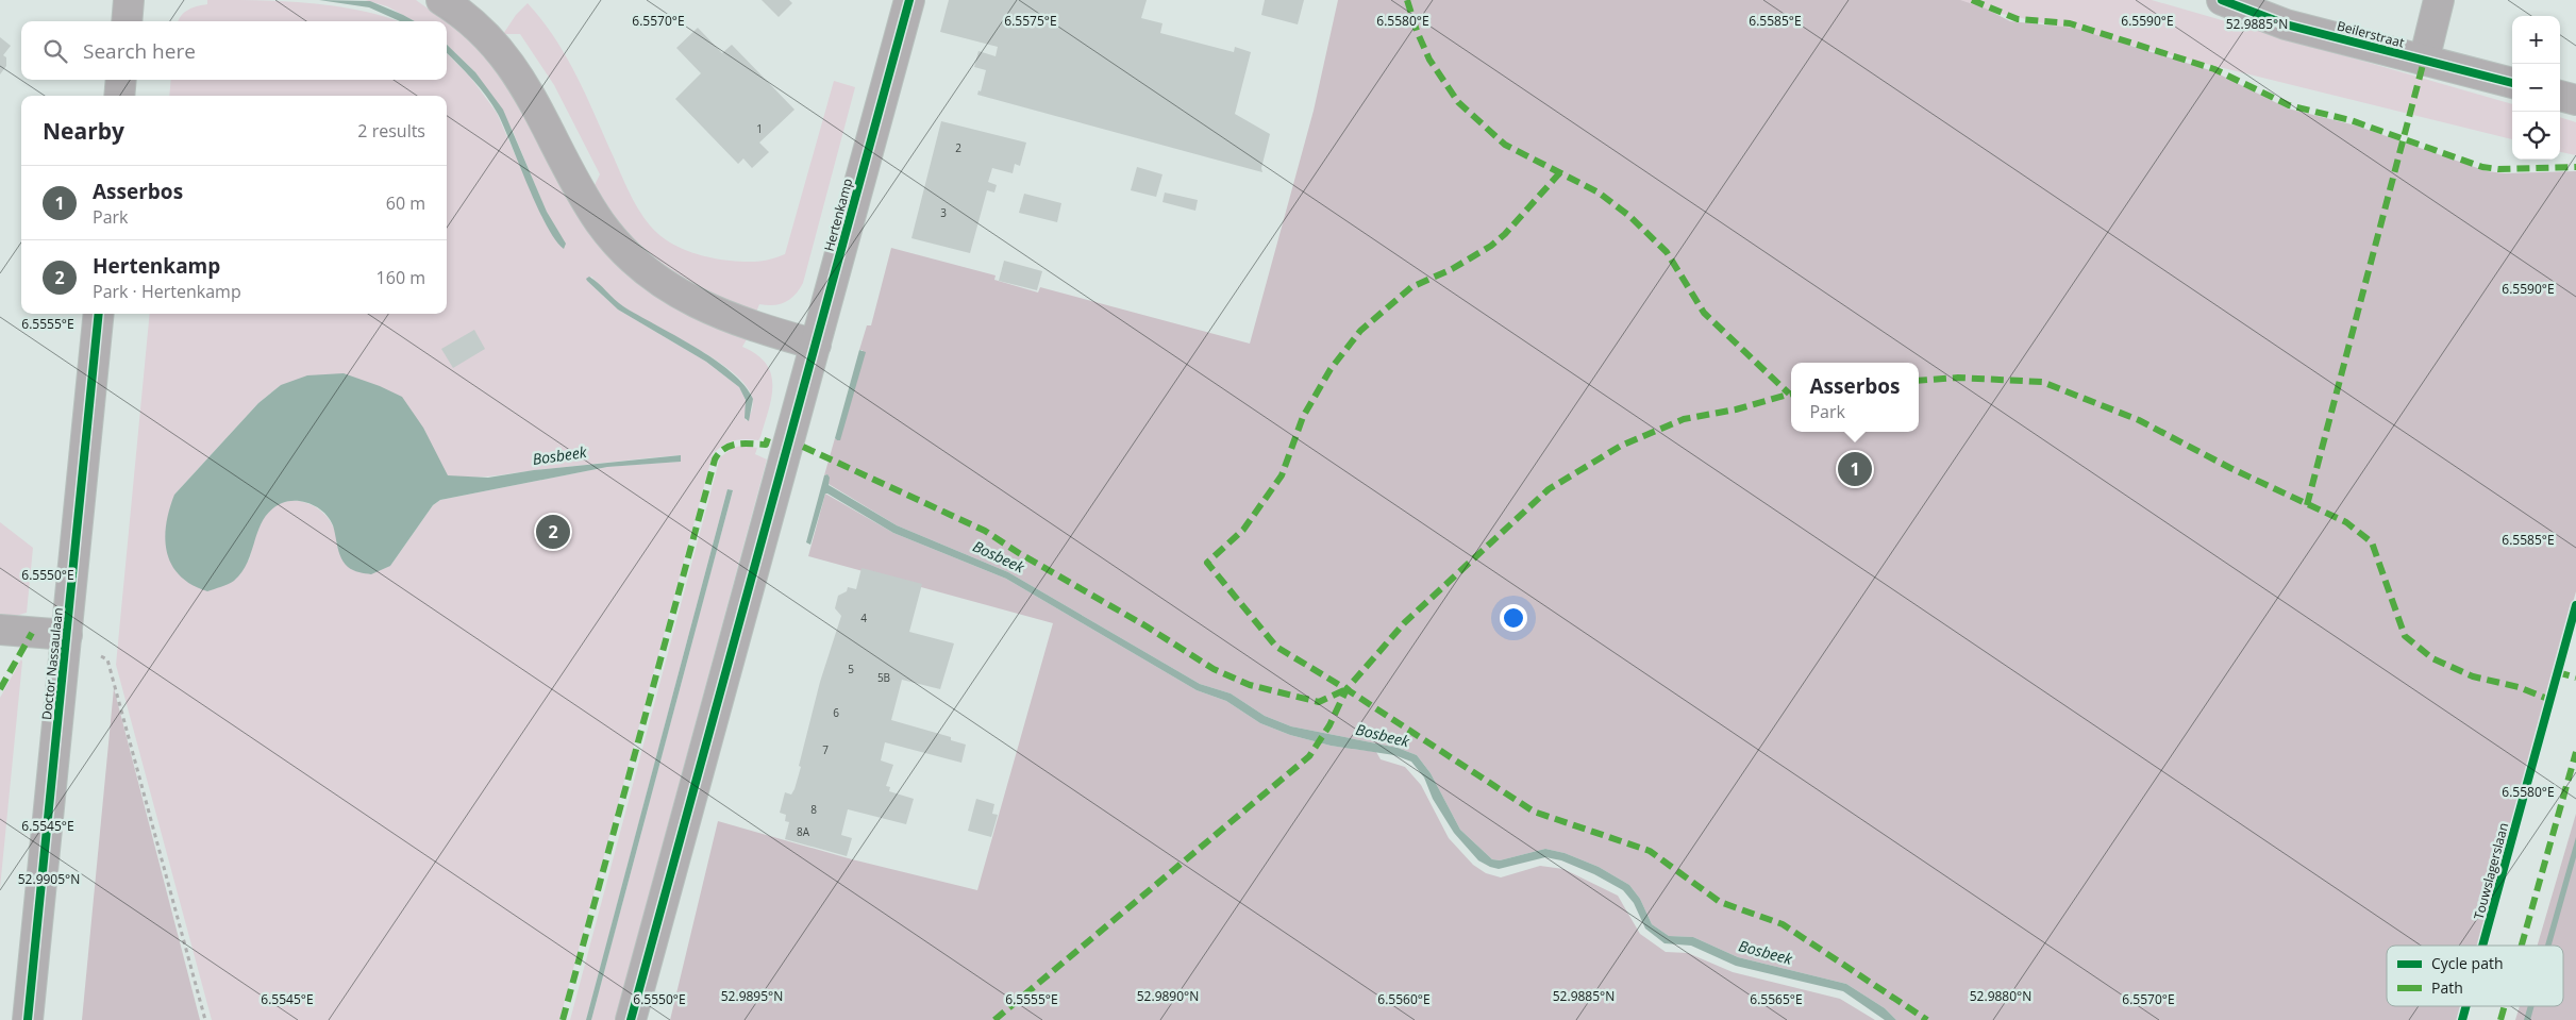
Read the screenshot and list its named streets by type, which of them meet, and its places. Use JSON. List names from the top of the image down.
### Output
{
  "streets": {
    "street": ["Beilerstraat", "Hertenkamp", "Doctor Nassaulaan"],
    "cycle path": ["Touwslagerslaan"]
  },
  "water": ["Bosbeek"],
  "house_numbers": [
    "1",
    "2",
    "3",
    "4",
    "5",
    "5B",
    "6",
    "7",
    "8",
    "8A"
  ],
  "legend": ["Cycle path", "Path"],
  "page": {
    "map_buttons": ["+", "−"],
    "search": "Search here",
    "heading": ["Nearby", "2 results"],
    "list": [
      {
        "mark": "1",
        "name": "Asserbos",
        "note": "Park",
        "value": "60 m"
      },
      {
        "mark": "2",
        "name": "Hertenkamp",
        "note": "Park · Hertenkamp",
        "value": "160 m"
      }
    ],
    "popup": ["Asserbos", "Park"],
    "pins": ["1", "2"]
  },
  "coordinates": [
    "6.5570°E",
    "6.5585°E",
    "6.5575°E",
    "6.5580°E",
    "6.5590°E",
    "52.9885°N",
    "6.5555°E",
    "6.5550°E",
    "6.5545°E",
    "52.9905°N",
    "52.9895°N",
    "52.9890°N",
    "52.9880°N",
    "6.5560°E",
    "6.5565°E"
  ]
}
